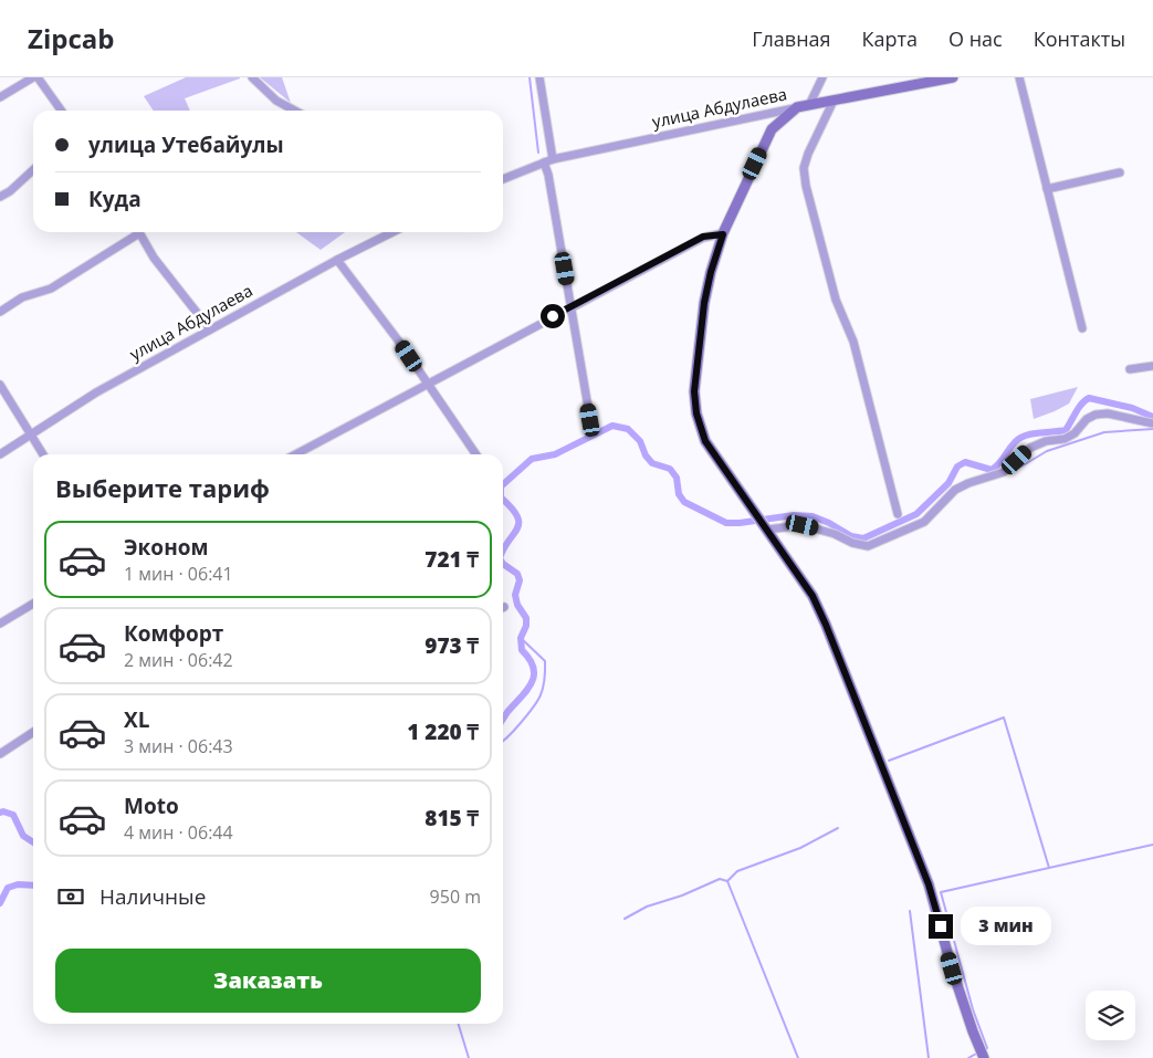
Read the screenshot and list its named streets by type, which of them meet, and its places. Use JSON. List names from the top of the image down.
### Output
{
  "streets": {
    "main road": ["улица Абдулаева"]
  },
  "page": {
    "header": "Zipcab",
    "nav": [
      "Главная",
      "Карта",
      "О нас",
      "Контакты"
    ],
    "banner": ["улица Утебайулы", "Куда"],
    "heading": "Выберите тариф",
    "list": [
      {
        "name": "Эконом",
        "note": "1 мин · 06:41",
        "value": "721 ₸"
      },
      {
        "name": "Комфорт",
        "note": "2 мин · 06:42",
        "value": "973 ₸"
      },
      {
        "name": "XL",
        "note": "3 мин · 06:43",
        "value": "1 220 ₸"
      },
      {
        "name": "Moto",
        "note": "4 мин · 06:44",
        "value": "815 ₸"
      }
    ],
    "pay": ["Наличные", "950 m"],
    "bubble": "3 мин",
    "buttons": "Заказать"
  }
}
